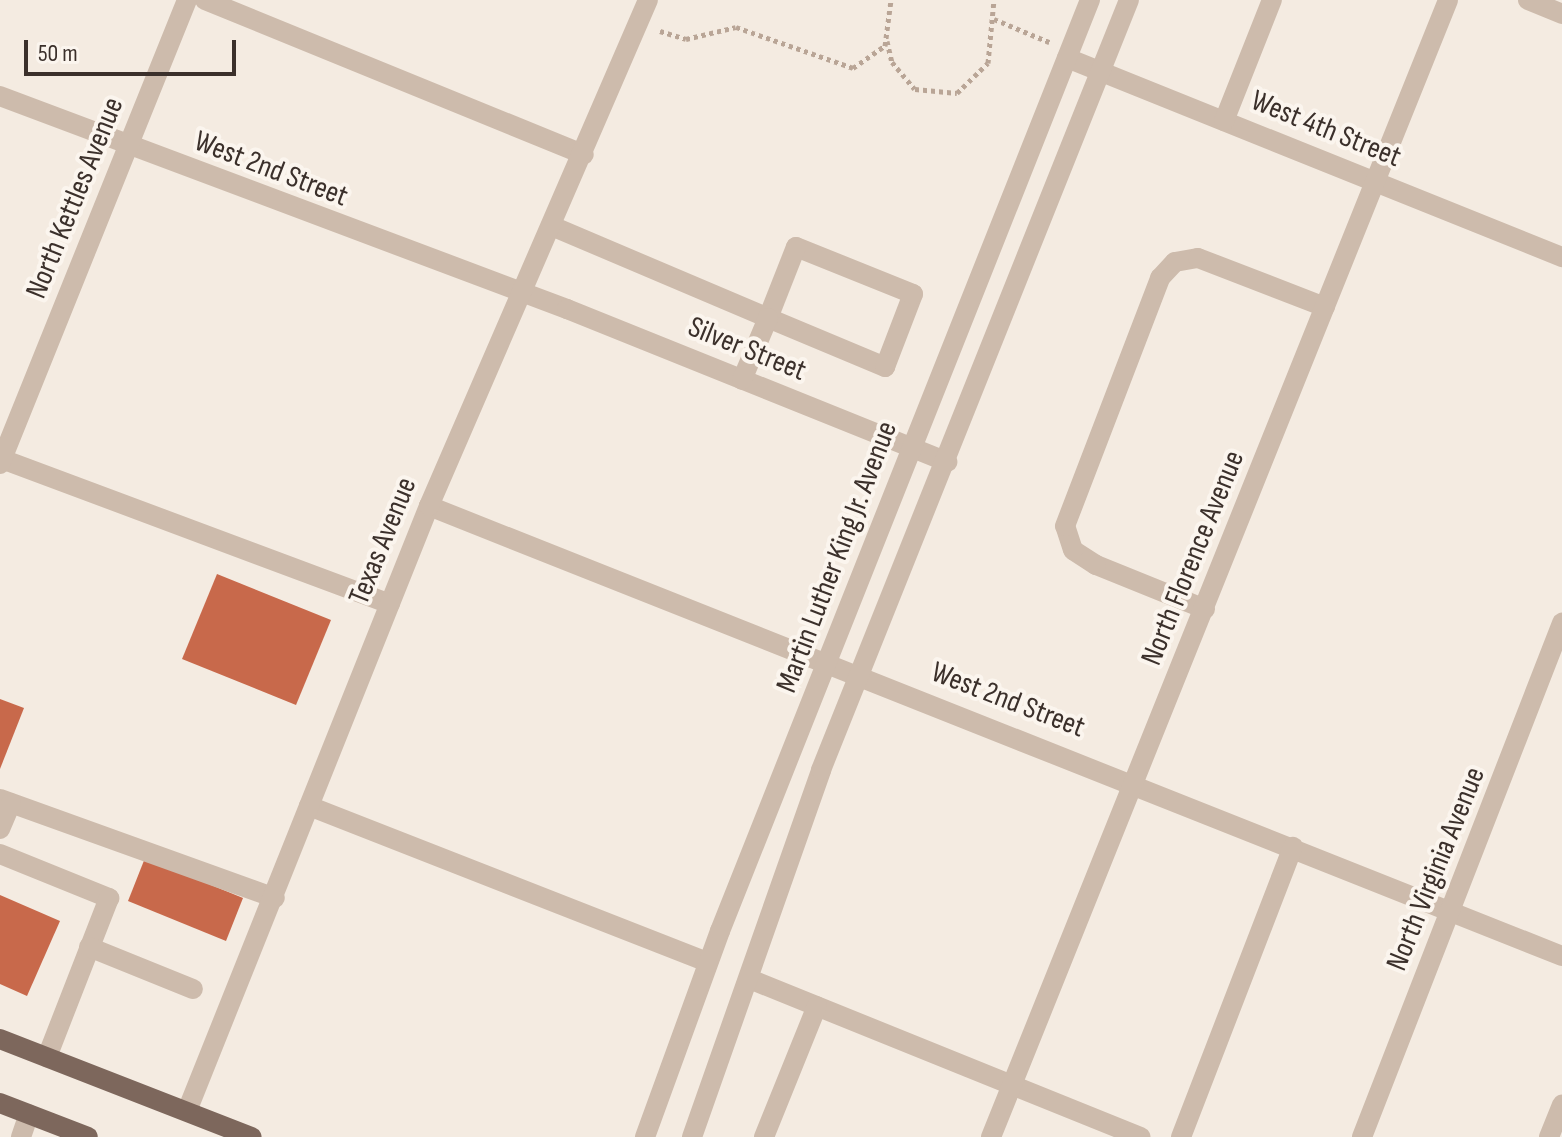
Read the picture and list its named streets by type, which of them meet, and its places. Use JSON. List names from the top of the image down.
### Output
{
  "streets": {
    "street": [
      "West 4th Street",
      "West 2nd Street",
      "North Kettles Avenue",
      "Silver Street",
      "Texas Avenue",
      "Martin Luther King Jr. Avenue",
      "North Florence Avenue",
      "North Virginia Avenue"
    ]
  },
  "crossings": [
    ["West 4th Street", "Martin Luther King Jr. Avenue"],
    ["West 4th Street", "North Florence Avenue"],
    ["West 2nd Street", "North Kettles Avenue"],
    ["West 2nd Street", "Silver Street"],
    ["West 2nd Street", "Texas Avenue"],
    ["West 2nd Street", "Martin Luther King Jr. Avenue"],
    ["West 2nd Street", "North Florence Avenue"],
    ["West 2nd Street", "North Virginia Avenue"],
    ["Silver Street", "Texas Avenue"],
    ["Silver Street", "Martin Luther King Jr. Avenue"]
  ],
  "scale_bar": "50 m"
}
